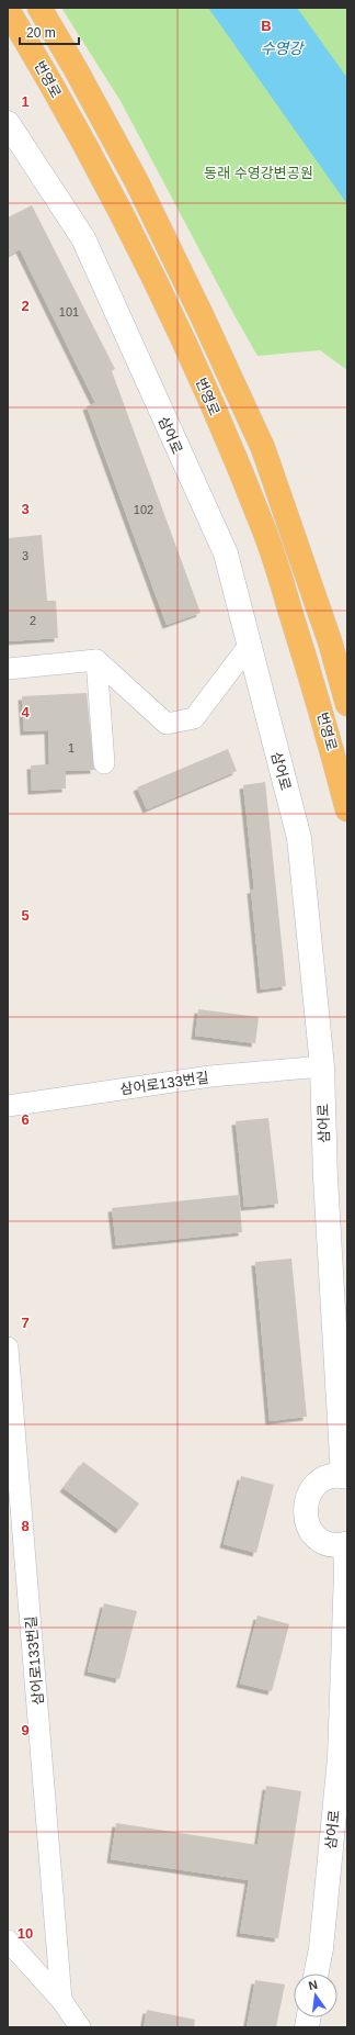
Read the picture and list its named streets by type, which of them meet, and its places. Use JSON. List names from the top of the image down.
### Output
{
  "streets": {
    "highway": ["번영로"],
    "main road": ["삼어로"],
    "street": ["삼어로133번길"]
  },
  "crossings": [
    ["삼어로", "삼어로133번길"]
  ],
  "water": ["수영강"],
  "parks": ["동래 수영강변공원"],
  "house_numbers": [
    "101",
    "102",
    "3",
    "2",
    "1"
  ],
  "scale_bar": "20 m",
  "north": "top",
  "grid": {
    "columns": ["B"],
    "rows": [
      "1",
      "2",
      "3",
      "4",
      "5",
      "6",
      "7",
      "8",
      "9",
      "10"
    ]
  }
}
